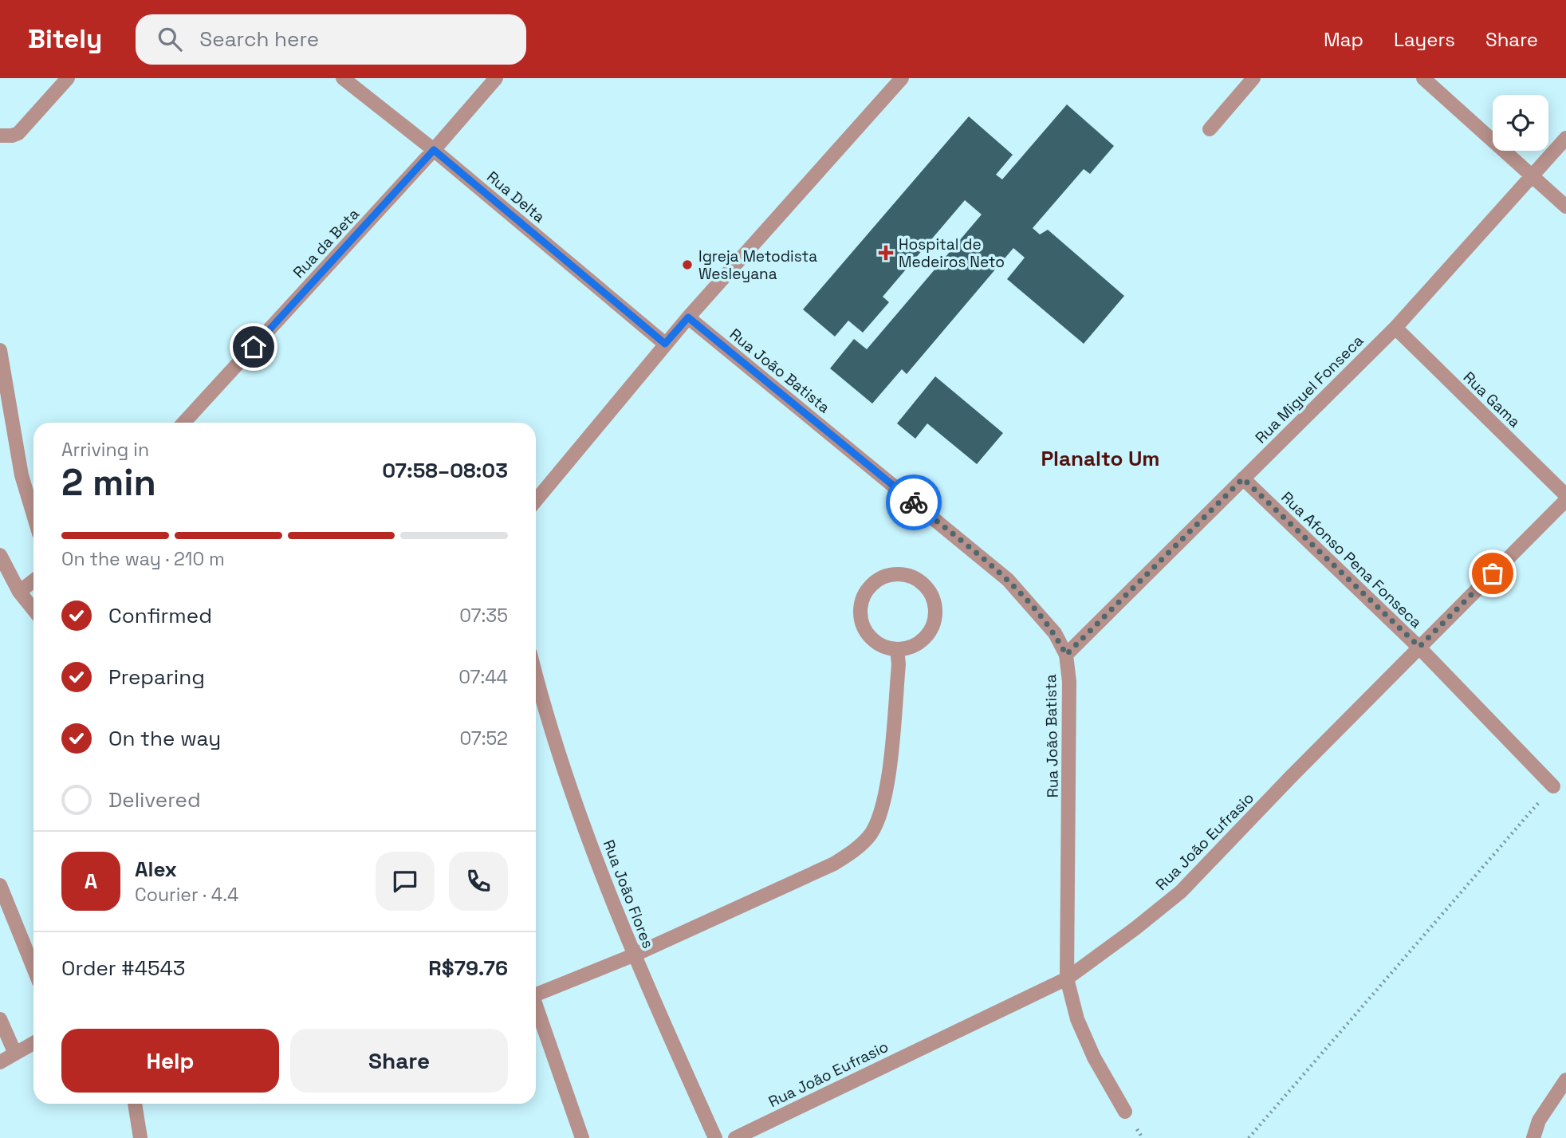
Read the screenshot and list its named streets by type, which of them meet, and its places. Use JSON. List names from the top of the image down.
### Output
{
  "streets": {
    "street": [
      "Rua Delta",
      "Rua da Beta",
      "Rua João Batista",
      "Rua Miguel Fonseca",
      "Rua Gama",
      "Rua Afonso Pena Fonseca",
      "Rua João Eufrasio",
      "Rua João Flores"
    ]
  },
  "crossings": [
    ["Rua Delta", "Rua da Beta"],
    ["Rua João Batista", "Rua Miguel Fonseca"],
    ["Rua João Batista", "Rua João Eufrasio"],
    ["Rua Miguel Fonseca", "Rua Gama"],
    ["Rua Miguel Fonseca", "Rua Afonso Pena Fonseca"],
    ["Rua Afonso Pena Fonseca", "Rua João Eufrasio"]
  ],
  "districts": ["Planalto Um"],
  "places": {
    "health": ["Hospital de Medeiros Neto"],
    "other": ["Igreja Metodista Wesleyana"]
  },
  "page": {
    "header": "Bitely",
    "search": "Search here",
    "nav": ["Map", "Layers", "Share"],
    "heading": ["2 min", "Arriving in", "07:58–08:03"],
    "panel": [
      "Alex",
      "Courier · 4.4",
      "Order #4543",
      "R$79.76"
    ],
    "bar": "On the way · 210 m",
    "list": [
      ["Confirmed", "07:35"],
      ["Preparing", "07:44"],
      ["On the way", "07:52"],
      "Delivered"
    ],
    "round": "A",
    "buttons": ["Help", "Share"]
  }
}
